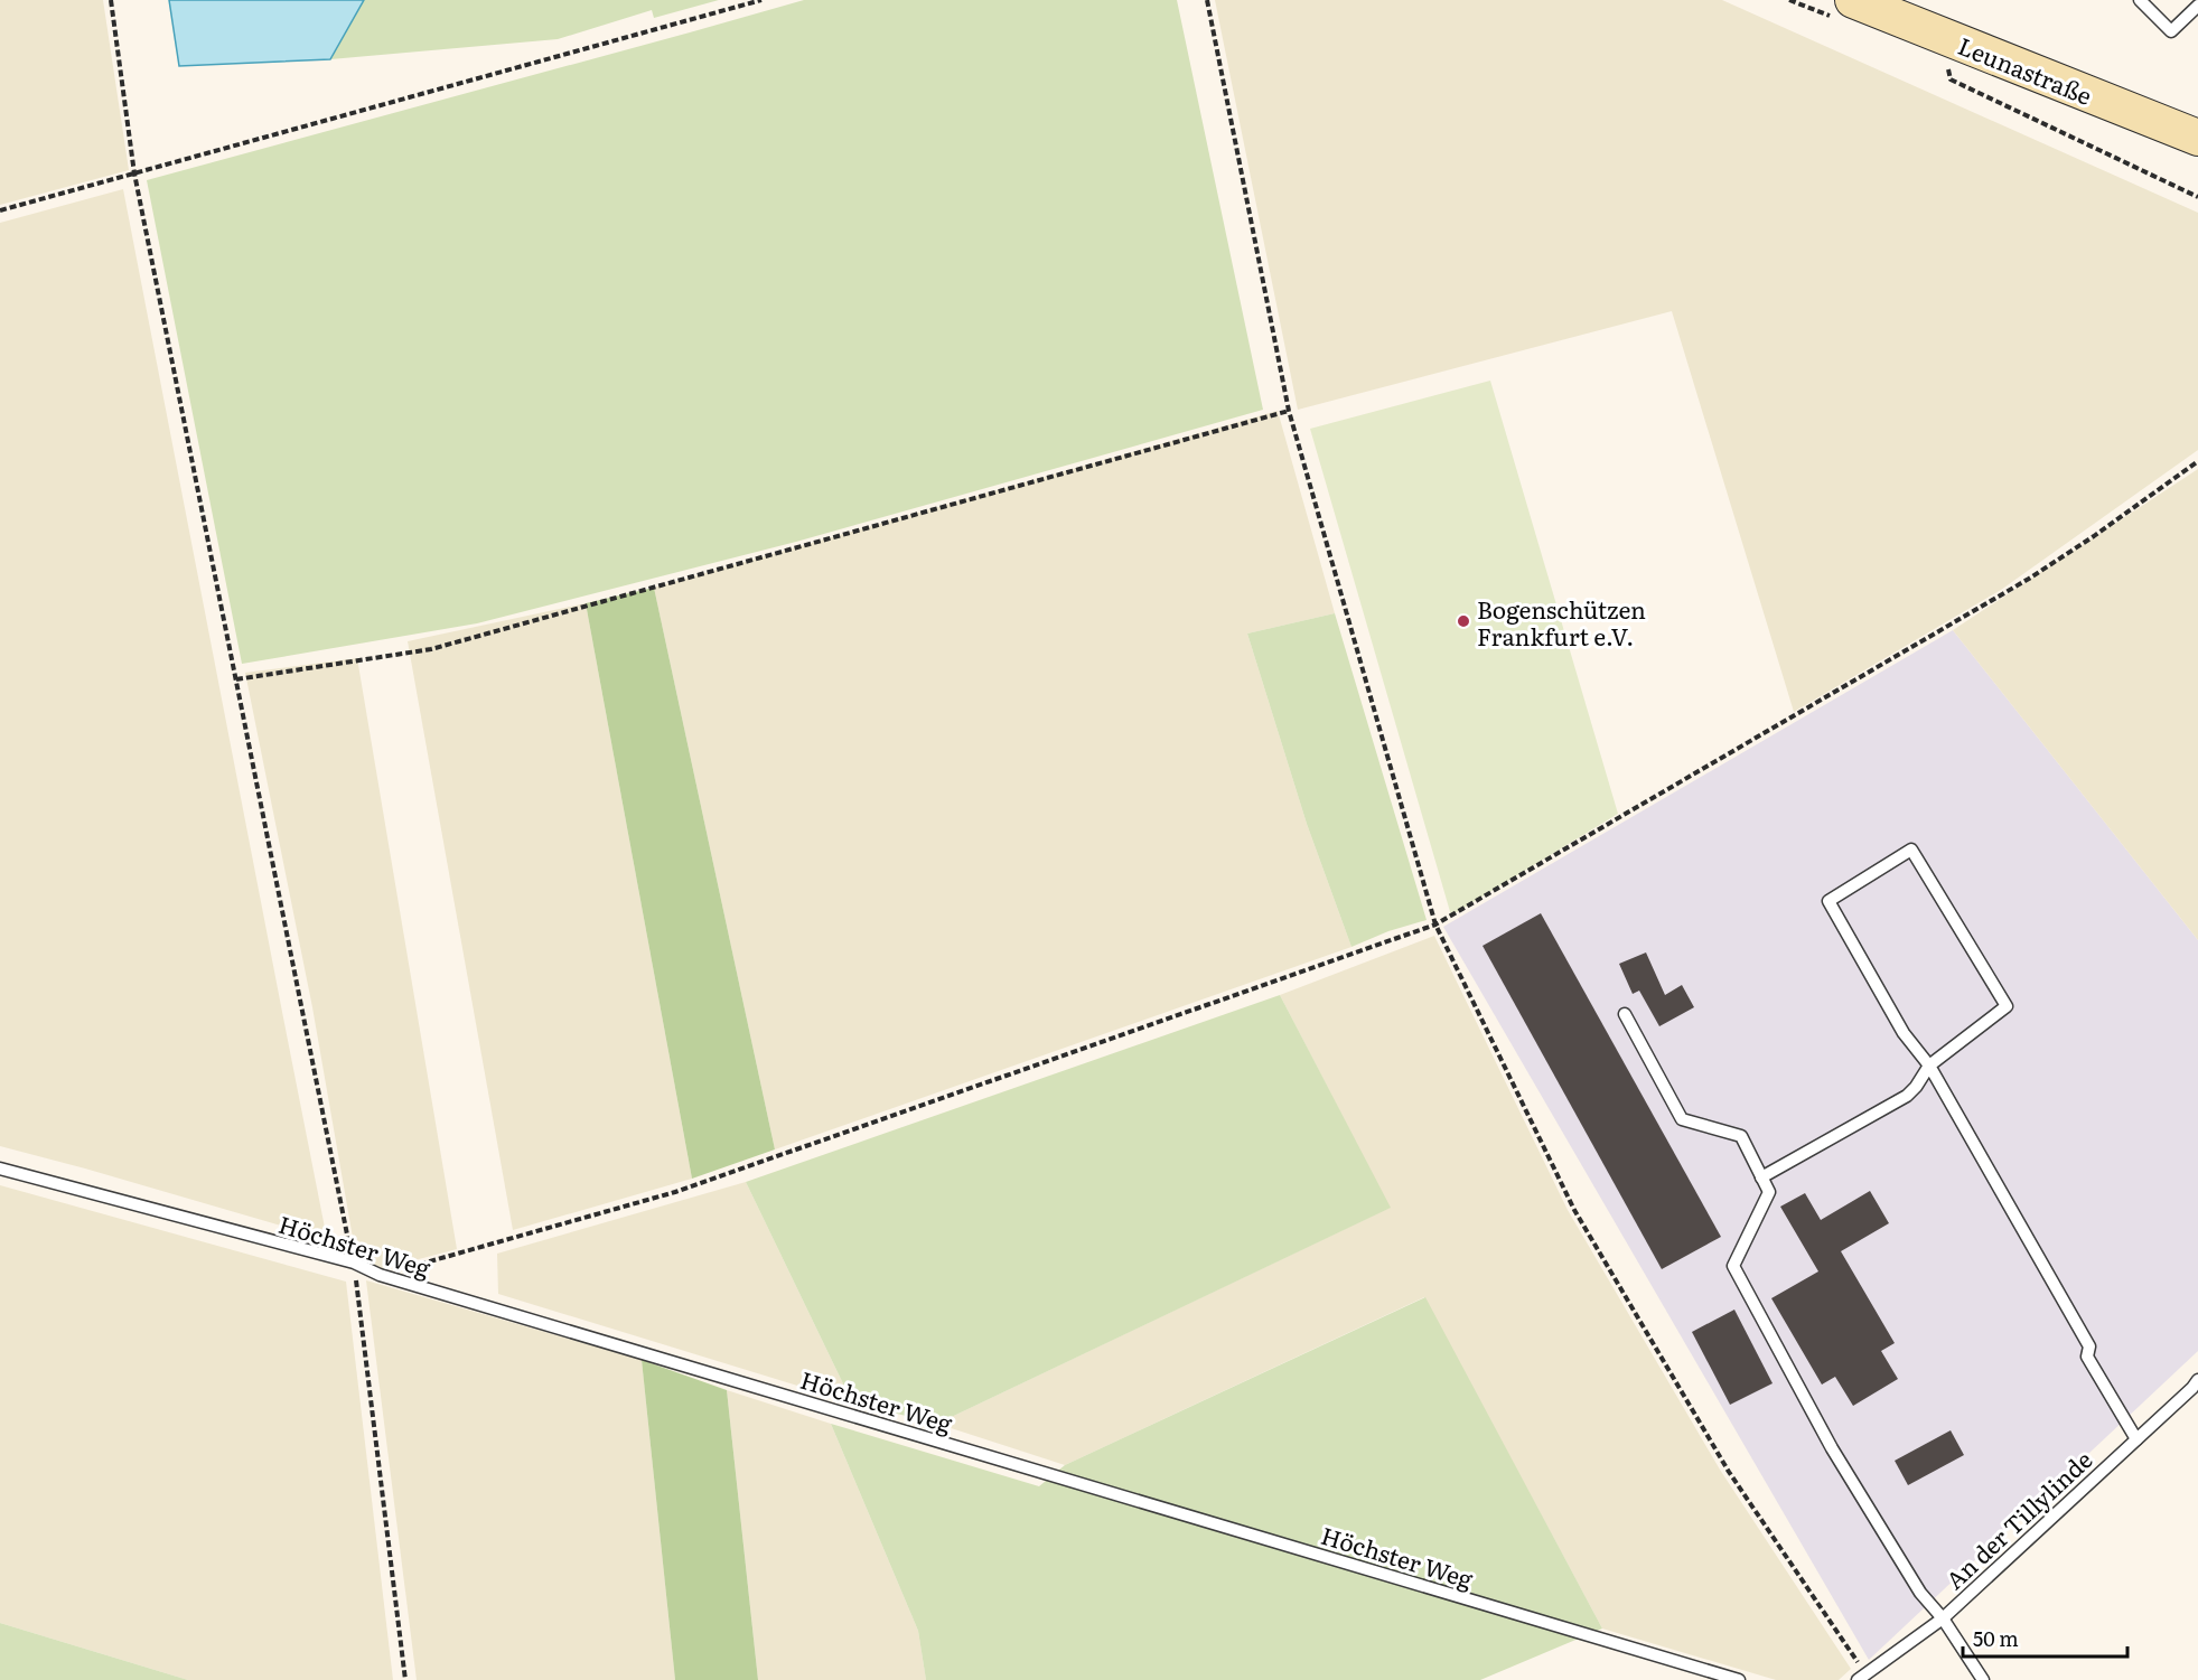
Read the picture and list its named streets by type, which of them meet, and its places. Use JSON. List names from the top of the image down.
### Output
{
  "streets": {
    "main road": ["Leunastraße"],
    "lane": ["Höchster Weg", "An der Tillylinde"]
  },
  "places": ["Bogenschützen Frankfurt e.V."],
  "scale_bar": "50 m"
}
